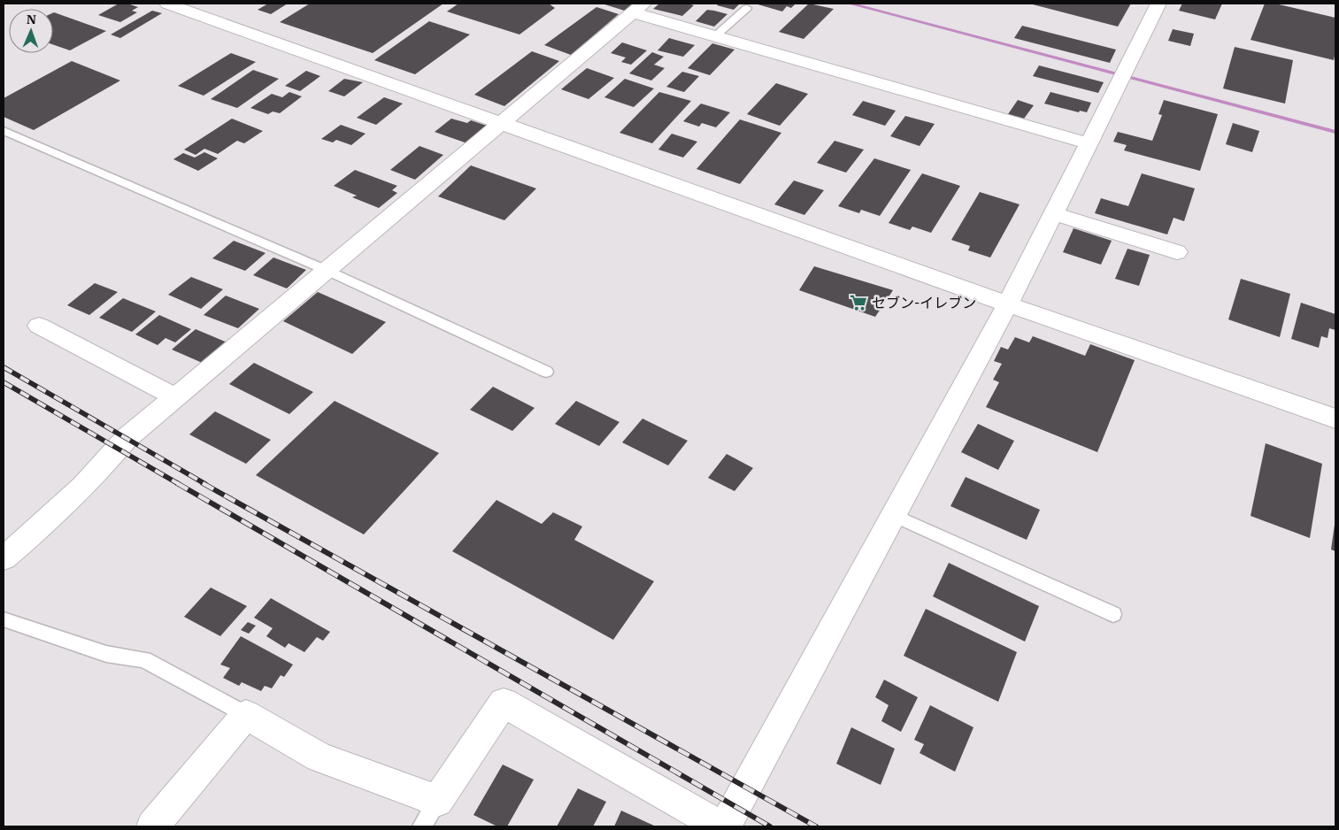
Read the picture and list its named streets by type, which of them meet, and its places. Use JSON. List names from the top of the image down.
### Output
{
  "places": {
    "supermarket": ["セブン-イレブン"]
  },
  "north": "top"
}
